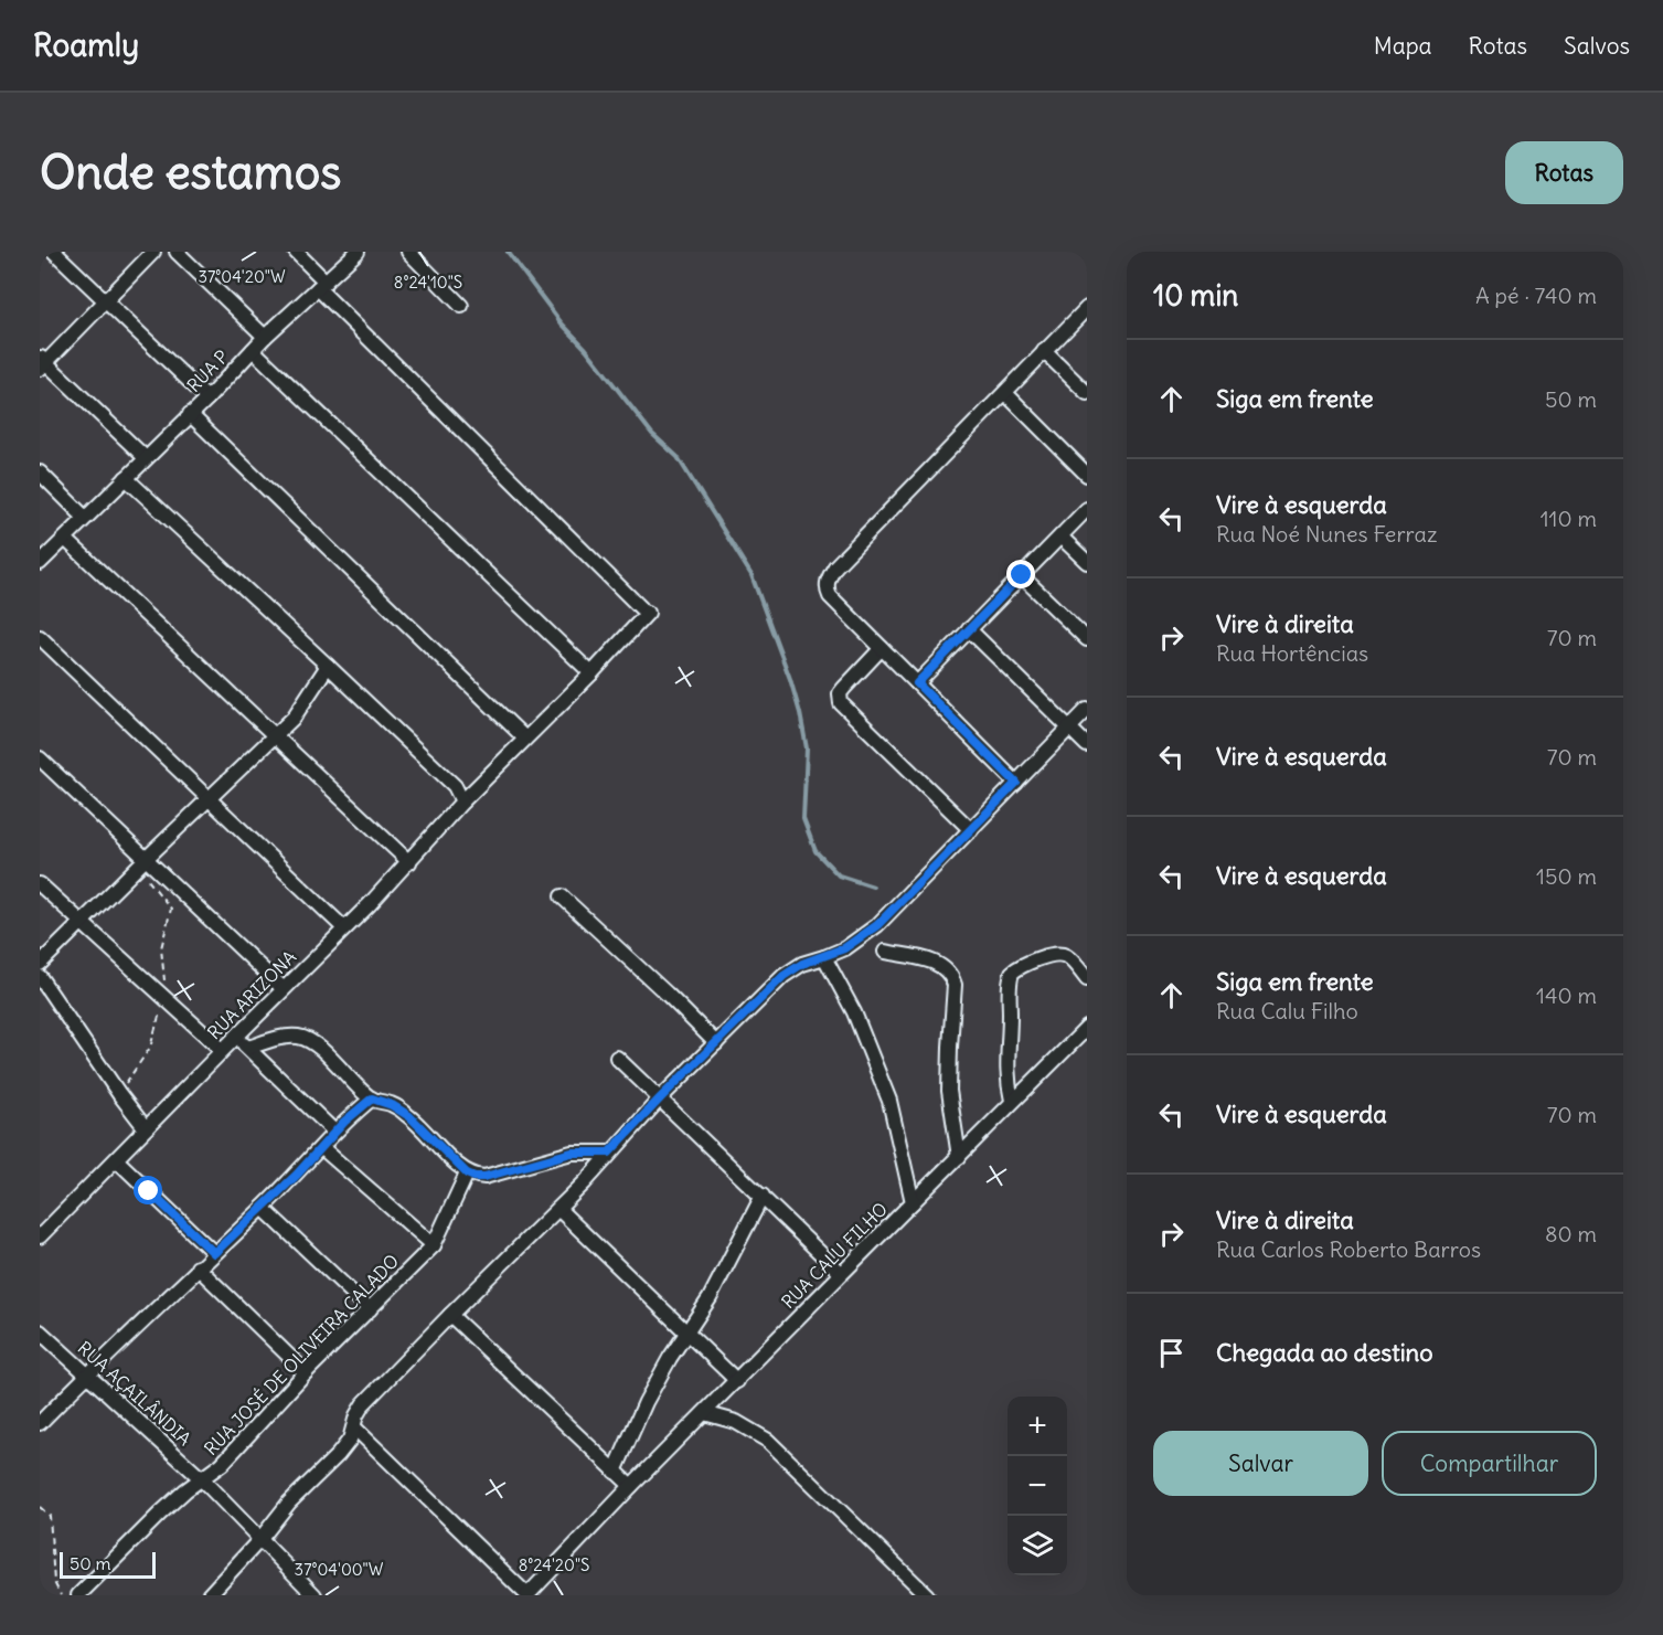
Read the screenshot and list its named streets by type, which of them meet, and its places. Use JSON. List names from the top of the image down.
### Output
{
  "streets": {
    "street": [
      "RUA P",
      "RUA ARIZONA",
      "RUA CALU FILHO",
      "RUA JOSÉ DE OLIVEIRA CALADO",
      "RUA AÇAILÂNDIA"
    ]
  },
  "crossings": [
    ["RUA P", "RUA ARIZONA"],
    ["RUA JOSÉ DE OLIVEIRA CALADO", "RUA AÇAILÂNDIA"]
  ],
  "scale_bar": "50 m",
  "page": {
    "header": "Roamly",
    "nav": ["Mapa", "Rotas", "Salvos"],
    "buttons": [
      "Rotas",
      ["Salvar", "Compartilhar"]
    ],
    "title": "Onde estamos",
    "heading": ["10 min", "A pé · 740 m"],
    "list": [
      ["Siga em frente", "50 m"],
      ["Vire à esquerda", "Rua Noé Nunes Ferraz", "110 m"],
      ["Vire à direita", "Rua Hortências", "70 m"],
      ["Vire à esquerda", "70 m"],
      ["Vire à esquerda", "150 m"],
      ["Siga em frente", "Rua Calu Filho", "140 m"],
      ["Vire à esquerda", "70 m"],
      ["Vire à direita", "Rua Carlos Roberto Barros", "80 m"],
      "Chegada ao destino"
    ],
    "map_buttons": ["+", "−"],
    "scale": "50 m"
  },
  "coordinates": [
    "37°04'20\"W",
    "8°24'10\"S",
    "8°24'20\"S",
    "37°04'00\"W"
  ]
}
